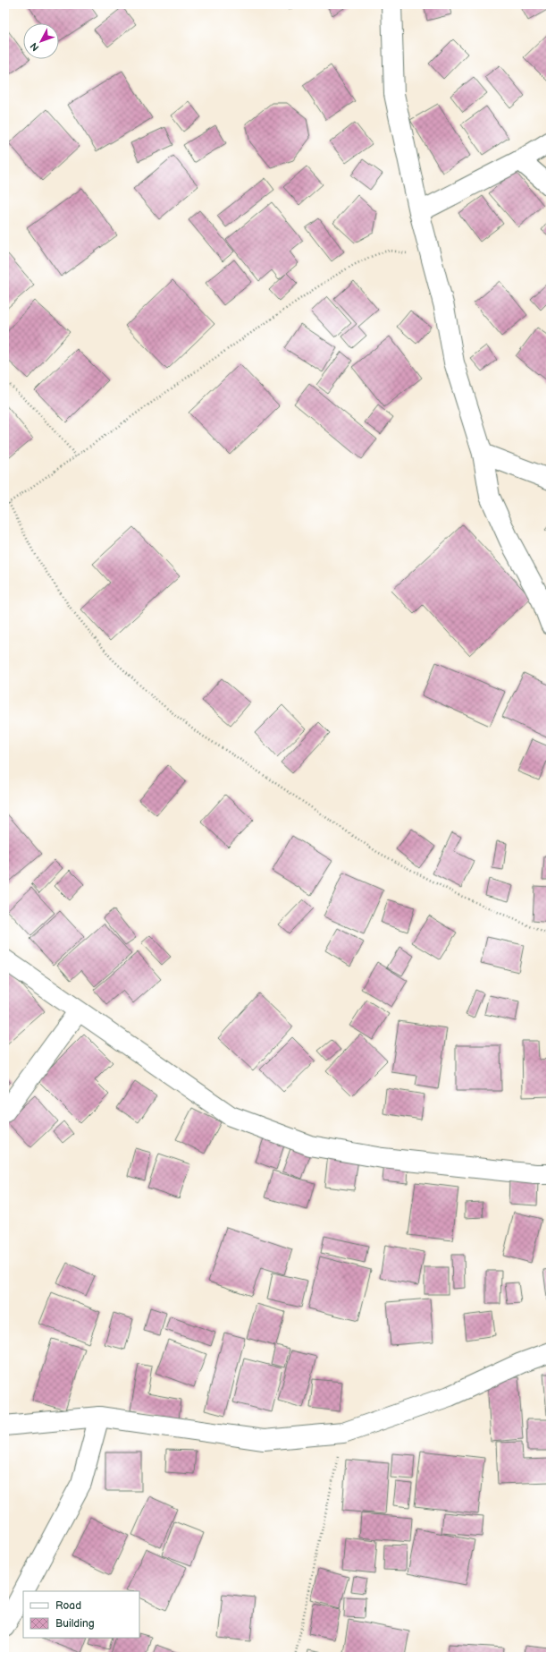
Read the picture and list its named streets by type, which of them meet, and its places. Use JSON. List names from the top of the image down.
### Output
{
  "legend": ["Road", "Building"],
  "north": "bottom left"
}
